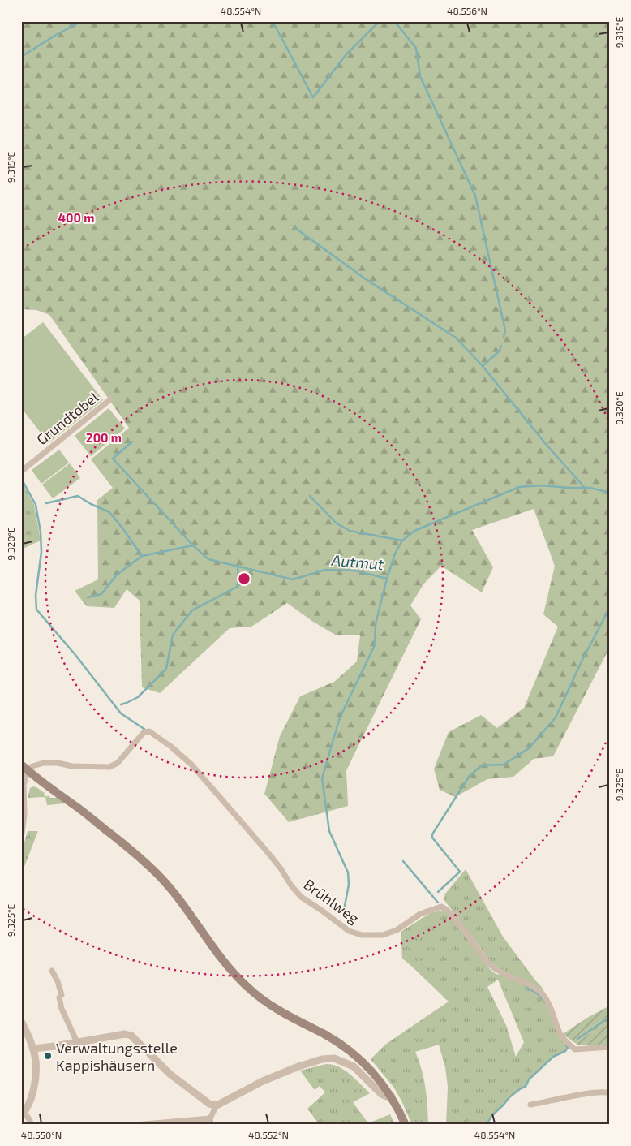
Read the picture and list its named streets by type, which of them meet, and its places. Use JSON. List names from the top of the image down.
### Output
{
  "streets": {
    "street": ["Grundtobel", "Brühlweg"]
  },
  "water": ["Autmut"],
  "places": ["Verwaltungsstelle Kappishäusern"],
  "coordinates": [
    "48.554°N",
    "48.556°N",
    "9.315°E",
    "9.320°E",
    "9.325°E",
    "48.550°N",
    "48.552°N"
  ],
  "rings": ["400 m", "200 m"]
}
